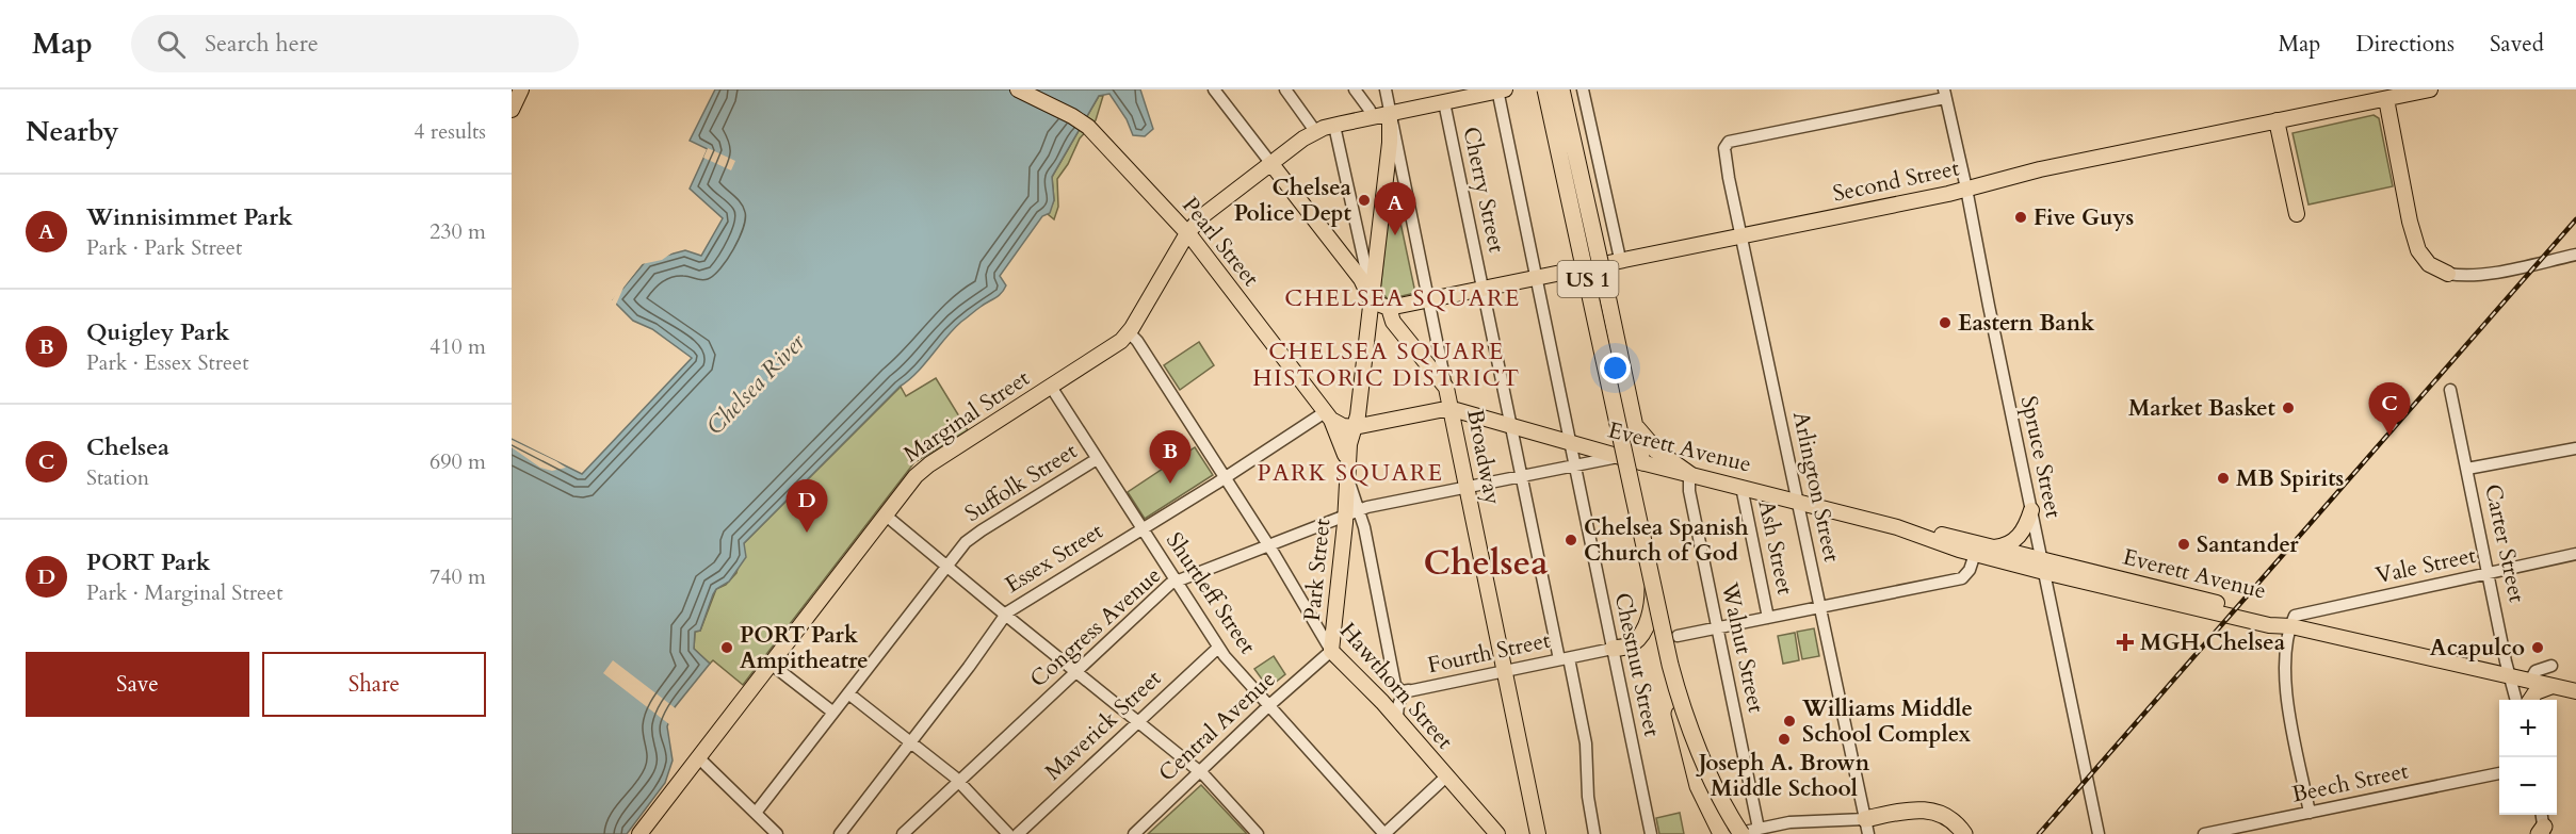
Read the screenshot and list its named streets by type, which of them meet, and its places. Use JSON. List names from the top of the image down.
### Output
{
  "streets": {
    "highway": ["US 1"],
    "main road": [
      "Second Street",
      "Pearl Street",
      "Marginal Street",
      "Everett Avenue",
      "Broadway",
      "Park Street",
      "Hawthorn Street"
    ],
    "street": [
      "Cherry Street",
      "Spruce Street",
      "Suffolk Street",
      "Arlington Street",
      "Carter Street",
      "Ash Street",
      "Essex Street",
      "Vale Street",
      "Shurtleff Street",
      "Congress Avenue",
      "Walnut Street",
      "Fourth Street",
      "Chestnut Street",
      "Maverick Street",
      "Central Avenue",
      "Beech Street"
    ]
  },
  "crossings": [
    ["Second Street", "Cherry Street"],
    ["Second Street", "Broadway"],
    ["Second Street", "Spruce Street"],
    ["Second Street", "Arlington Street"],
    ["Second Street", "Chestnut Street"],
    ["Cherry Street", "Everett Avenue"],
    ["Cherry Street", "Congress Avenue"],
    ["Cherry Street", "Fourth Street"],
    ["Pearl Street", "Marginal Street"],
    ["Pearl Street", "Essex Street"],
    ["Pearl Street", "Park Street"],
    ["Marginal Street", "Shurtleff Street"],
    ["Marginal Street", "Hawthorn Street"],
    ["Everett Avenue", "Broadway"],
    ["Everett Avenue", "Spruce Street"],
    ["Everett Avenue", "Arlington Street"],
    ["Everett Avenue", "Carter Street"],
    ["Everett Avenue", "Ash Street"],
    ["Everett Avenue", "Vale Street"],
    ["Everett Avenue", "Congress Avenue"],
    ["Everett Avenue", "Walnut Street"],
    ["Everett Avenue", "Chestnut Street"],
    ["Broadway", "Park Street"],
    ["Broadway", "Congress Avenue"],
    ["Broadway", "Fourth Street"],
    ["Spruce Street", "Arlington Street"],
    ["Suffolk Street", "Shurtleff Street"],
    ["Carter Street", "Vale Street"],
    ["Essex Street", "Shurtleff Street"],
    ["Essex Street", "Hawthorn Street"],
    ["Park Street", "Congress Avenue"],
    ["Park Street", "Hawthorn Street"],
    ["Park Street", "Central Avenue"],
    ["Shurtleff Street", "Congress Avenue"],
    ["Shurtleff Street", "Maverick Street"],
    ["Shurtleff Street", "Central Avenue"],
    ["Congress Avenue", "Chestnut Street"],
    ["Congress Avenue", "Hawthorn Street"],
    ["Fourth Street", "Chestnut Street"],
    ["Fourth Street", "Hawthorn Street"],
    ["Hawthorn Street", "Central Avenue"]
  ],
  "districts": [
    "CHELSEA SQUARE",
    "CHELSEA SQUARE HISTORIC DISTRICT",
    "PARK SQUARE",
    "Chelsea"
  ],
  "water": ["Chelsea River"],
  "places": {
    "other": [
      "Chelsea Police Dept",
      "Five Guys",
      "Eastern Bank",
      "Market Basket",
      "MB Spirits",
      "Chelsea Spanish Church of God",
      "Santander",
      "PORT Park Ampitheatre",
      "Acapulco",
      "Williams Middle School Complex",
      "Joseph A. Brown Middle School"
    ],
    "health": ["MGH Chelsea"]
  },
  "page": {
    "header": "Map",
    "search": "Search here",
    "nav": ["Map", "Directions", "Saved"],
    "heading": ["Nearby", "4 results"],
    "list": [
      {
        "mark": "A",
        "name": "Winnisimmet Park",
        "note": "Park · Park Street",
        "value": "230 m"
      },
      {
        "mark": "B",
        "name": "Quigley Park",
        "note": "Park · Essex Street",
        "value": "410 m"
      },
      {
        "mark": "C",
        "name": "Chelsea",
        "note": "Station",
        "value": "690 m"
      },
      {
        "mark": "D",
        "name": "PORT Park",
        "note": "Park · Marginal Street",
        "value": "740 m"
      }
    ],
    "pins": [
      "A",
      "C",
      "B",
      "D"
    ],
    "buttons": ["Save", "Share"],
    "map_buttons": ["+", "−"]
  }
}
